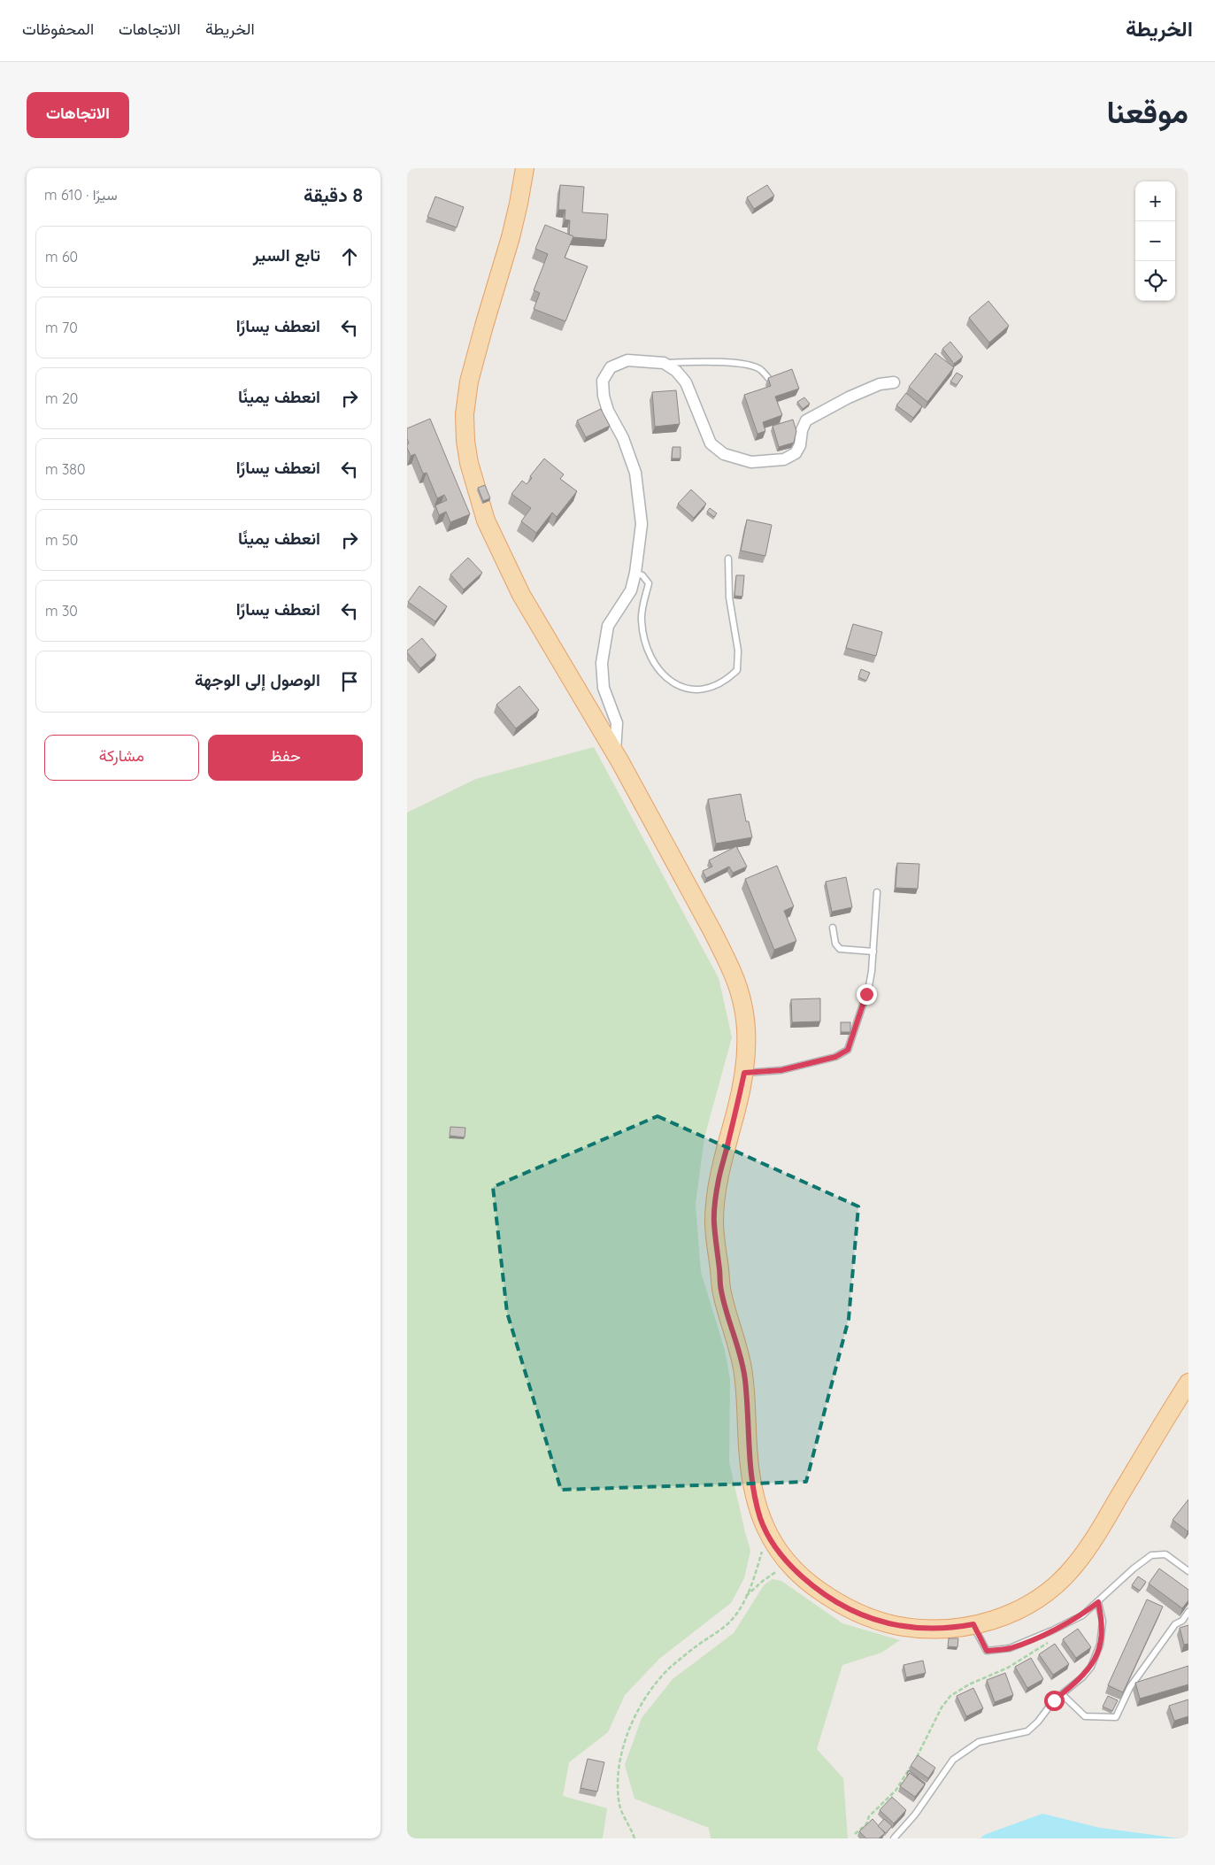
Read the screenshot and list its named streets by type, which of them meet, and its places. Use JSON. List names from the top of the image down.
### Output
{
  "page": {
    "header": "الخريطة",
    "nav": ["الخريطة", "الاتجاهات", "المحفوظات"],
    "title": "موقعنا",
    "buttons": [
      "الاتجاهات",
      ["حفظ", "مشاركة"]
    ],
    "heading": ["8 دقيقة", "سيرًا · 610 m"],
    "map_buttons": ["+", "−"],
    "list": [
      ["تابع السير", "60 m"],
      ["انعطف يسارًا", "70 m"],
      ["انعطف يمينًا", "20 m"],
      ["انعطف يسارًا", "380 m"],
      ["انعطف يمينًا", "50 m"],
      ["انعطف يسارًا", "30 m"],
      "الوصول إلى الوجهة"
    ]
  }
}
